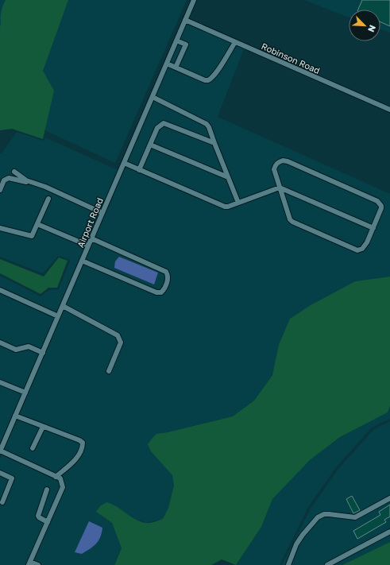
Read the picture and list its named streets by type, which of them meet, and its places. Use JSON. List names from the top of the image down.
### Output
{
  "streets": {
    "street": ["Robinson Road", "Airport Road"]
  },
  "crossings": [
    ["Robinson Road", "Airport Road"]
  ],
  "north": "bottom right"
}
